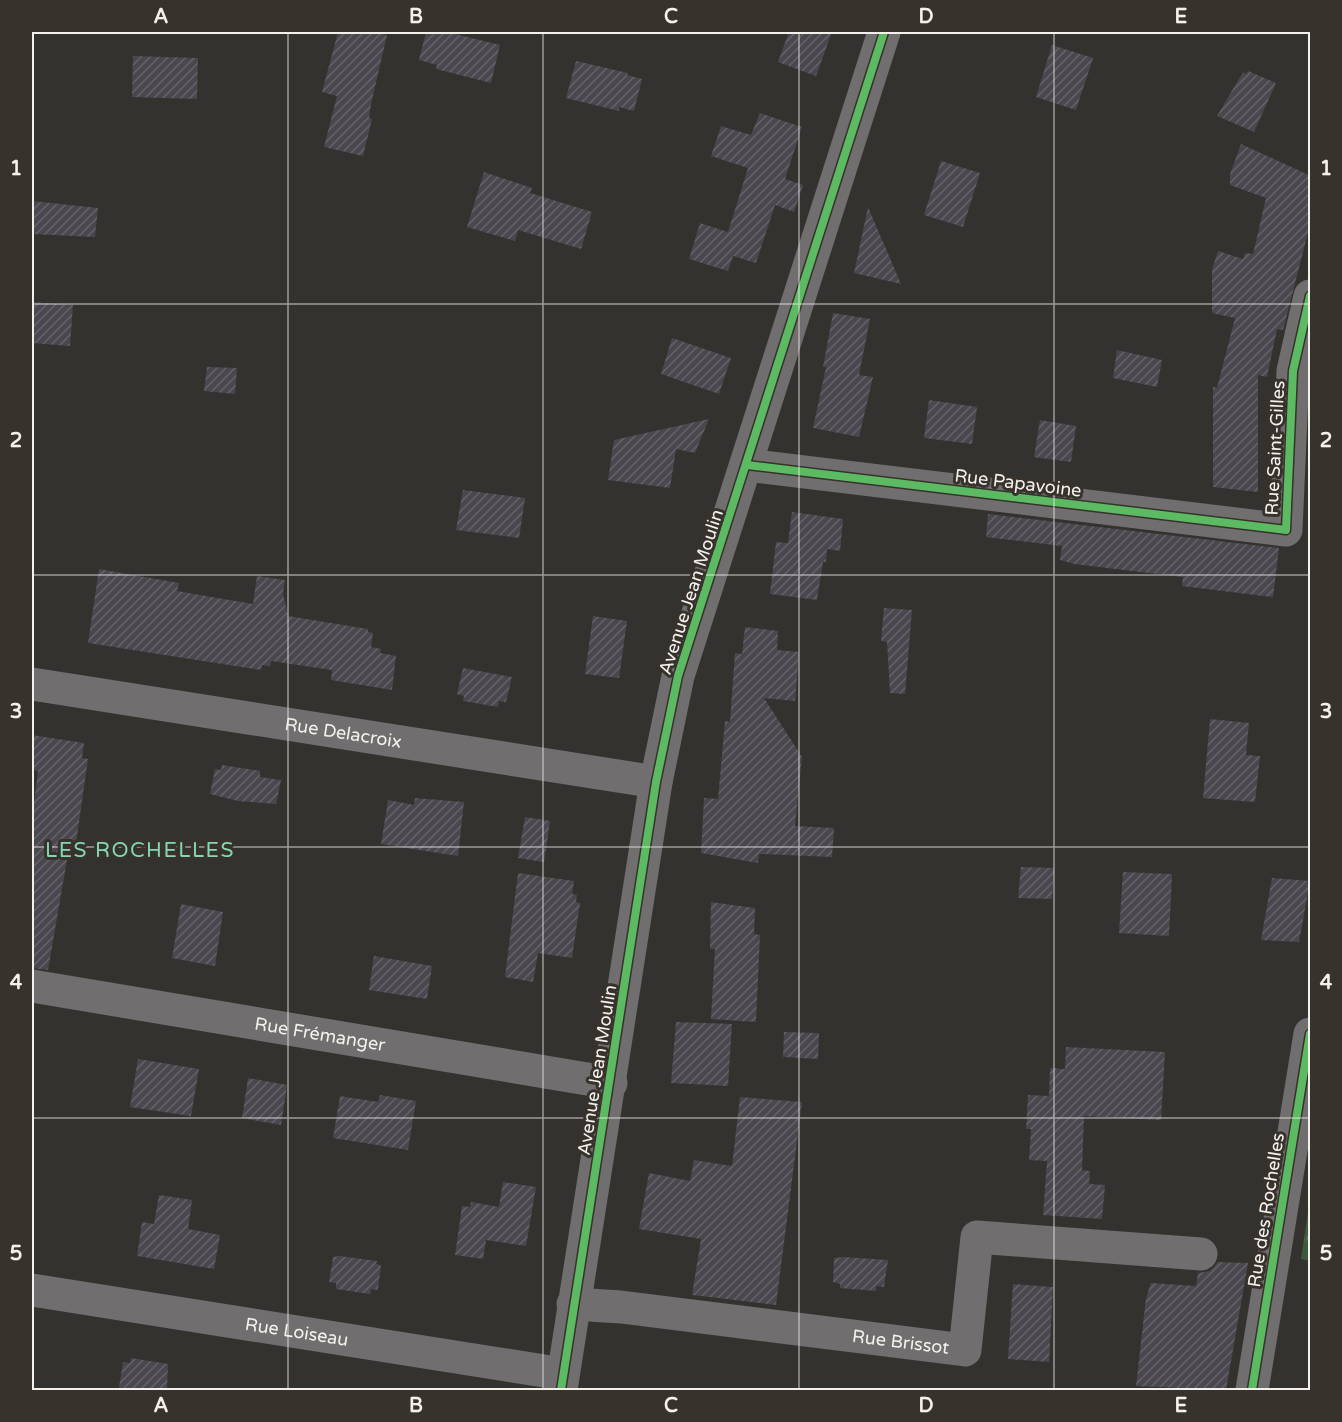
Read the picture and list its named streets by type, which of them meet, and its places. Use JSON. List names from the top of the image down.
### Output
{
  "streets": {
    "street": [
      "Rue Saint-Gilles",
      "Rue Papavoine",
      "Avenue Jean Moulin",
      "Rue Delacroix",
      "Rue Frémanger",
      "Rue des Rochelles",
      "Rue Loiseau",
      "Rue Brissot"
    ]
  },
  "crossings": [
    ["Rue Saint-Gilles", "Rue Papavoine"],
    ["Rue Papavoine", "Avenue Jean Moulin"],
    ["Avenue Jean Moulin", "Rue Delacroix"],
    ["Avenue Jean Moulin", "Rue Frémanger"],
    ["Avenue Jean Moulin", "Rue Loiseau"],
    ["Avenue Jean Moulin", "Rue Brissot"]
  ],
  "districts": ["LES ROCHELLES"],
  "grid": {
    "columns": [
      "A",
      "B",
      "C",
      "D",
      "E"
    ],
    "rows": [
      "1",
      "2",
      "3",
      "4",
      "5"
    ]
  }
}
